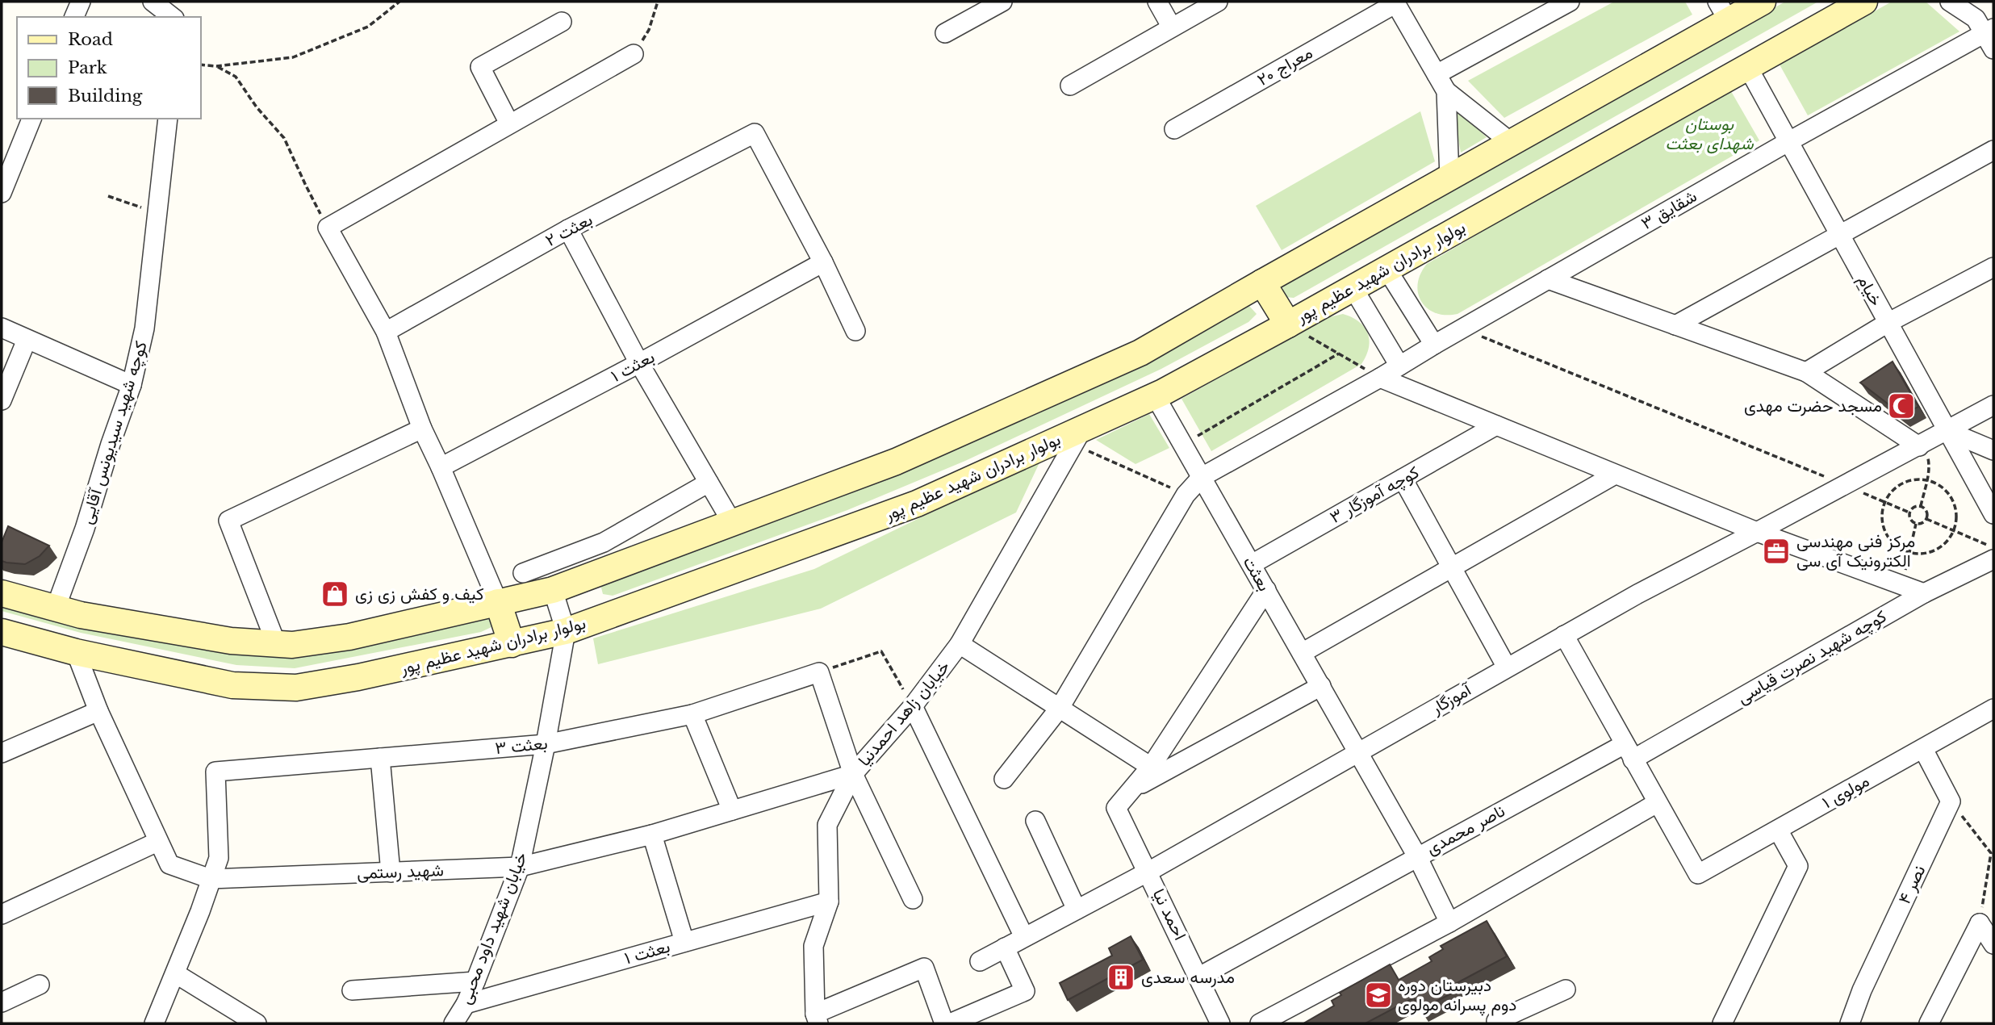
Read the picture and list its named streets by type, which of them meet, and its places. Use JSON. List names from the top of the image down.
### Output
{
  "streets": {
    "main road": ["بولوار برادران شهید عظیم‌ پور"],
    "street": [
      "معراج ۲۰",
      "شقایق ۳",
      "بعثت ۲",
      "خیام",
      "بعثت ۱",
      "کوچه شهید سیدیونس آقایی",
      "کوچه آموزگار ۳",
      "بعثت",
      "کوچه شهید نصرت قیاسی",
      "آموزگار",
      "خیابان زاهد احمدنیا",
      "بعثت ۳",
      "مولوی ۱",
      "ناصر محمدی",
      "شهید رستمی",
      "نصر ۴",
      "احمد نیا",
      "خیابان شهید داود محبی"
    ]
  },
  "crossings": [
    ["شقایق ۳", "خیام"],
    ["شقایق ۳", "بعثت"],
    ["بعثت ۲", "بعثت ۱"],
    ["بولوار برادران شهید عظیم‌ پور", "خیام"],
    ["بولوار برادران شهید عظیم‌ پور", "بعثت"],
    ["بولوار برادران شهید عظیم‌ پور", "خیابان زاهد احمدنیا"],
    ["بولوار برادران شهید عظیم‌ پور", "شهید رستمی"],
    ["بولوار برادران شهید عظیم‌ پور", "خیابان شهید داود محبی"],
    ["خیام", "آموزگار"],
    ["بعثت ۱", "خیابان زاهد احمدنیا"],
    ["بعثت ۱", "خیابان شهید داود محبی"],
    ["کوچه آموزگار ۳", "بعثت"],
    ["بعثت", "آموزگار"],
    ["بعثت", "ناصر محمدی"],
    ["کوچه شهید نصرت قیاسی", "ناصر محمدی"],
    ["آموزگار", "احمد نیا"],
    ["خیابان زاهد احمدنیا", "شهید رستمی"],
    ["بعثت ۳", "شهید رستمی"],
    ["بعثت ۳", "خیابان شهید داود محبی"],
    ["ناصر محمدی", "احمد نیا"],
    ["شهید رستمی", "خیابان شهید داود محبی"]
  ],
  "parks": ["بوستان شهدای بعثت"],
  "places": {
    "mosque": ["مسجد حضرت مهدی"],
    "office": ["مرکز فنی مهندسی الکترونیک آی سی"],
    "shop": ["کیف و کفش زی زی"],
    "building": ["مدرسه سعدی"],
    "school or university": ["دبیرستان دوره دوم پسرانه مولوی"]
  },
  "legend": ["Road", "Park", "Building"]
}
